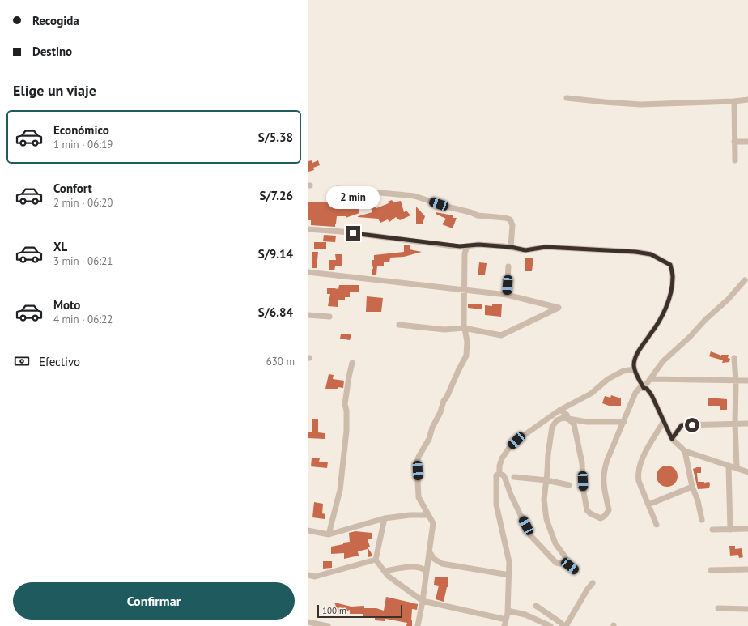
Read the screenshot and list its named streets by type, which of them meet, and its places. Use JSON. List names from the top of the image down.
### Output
{
  "scale_bar": "100 m",
  "page": {
    "banner": ["Recogida", "Destino"],
    "heading": "Elige un viaje",
    "list": [
      {
        "name": "Económico",
        "note": "1 min · 06:19",
        "value": "S/5.38"
      },
      {
        "name": "Confort",
        "note": "2 min · 06:20",
        "value": "S/7.26"
      },
      {
        "name": "XL",
        "note": "3 min · 06:21",
        "value": "S/9.14"
      },
      {
        "name": "Moto",
        "note": "4 min · 06:22",
        "value": "S/6.84"
      }
    ],
    "bubble": "2 min",
    "pay": ["Efectivo", "630 m"],
    "buttons": "Confirmar",
    "scale": "100 m"
  }
}
